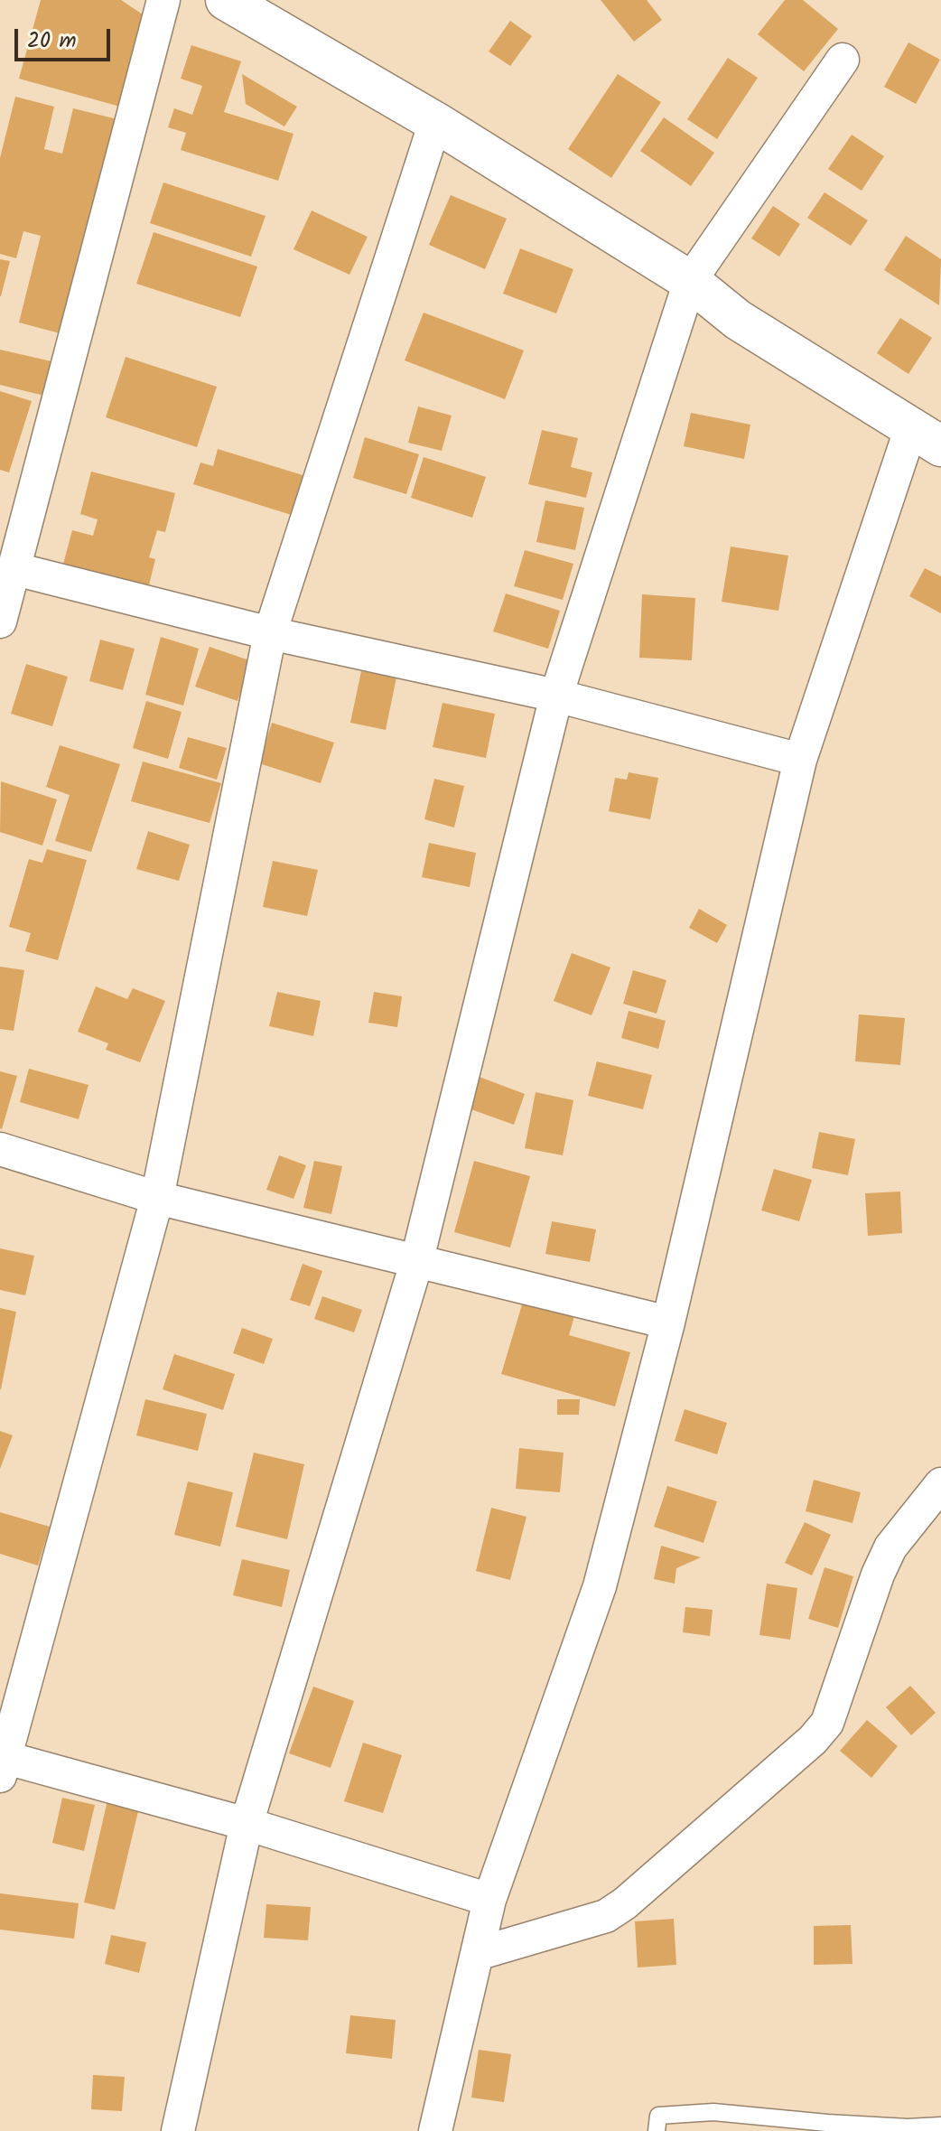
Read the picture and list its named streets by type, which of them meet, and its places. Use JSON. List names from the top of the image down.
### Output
{
  "scale_bar": "20 m"
}
